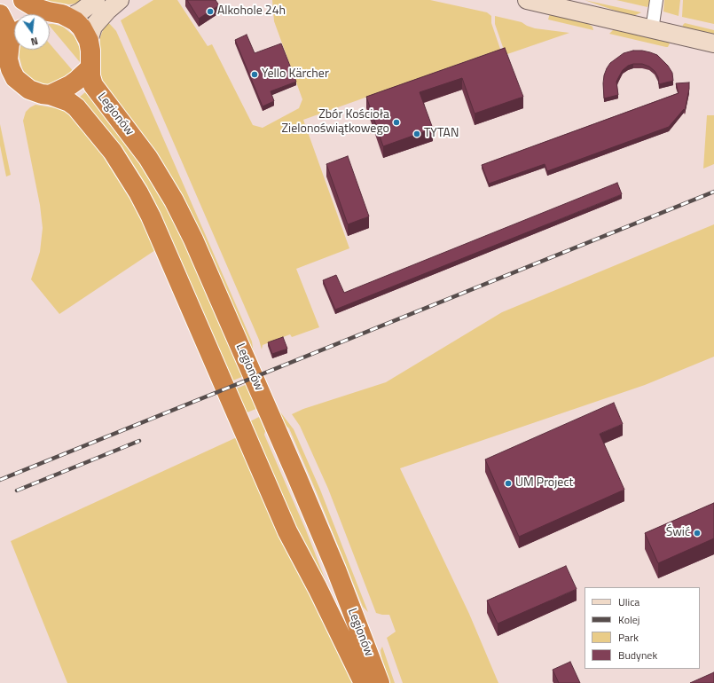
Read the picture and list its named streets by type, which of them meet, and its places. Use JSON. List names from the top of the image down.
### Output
{
  "streets": {
    "highway": ["Legionów"]
  },
  "places": [
    "Alkohole 24h",
    "Yello Kärcher",
    "Zbór Kościoła Zielonoświątkowego",
    "TYTAN",
    "UM Project",
    "Świć"
  ],
  "legend": [
    "Ulica",
    "Kolej",
    "Park",
    "Budynek"
  ],
  "north": "bottom"
}
